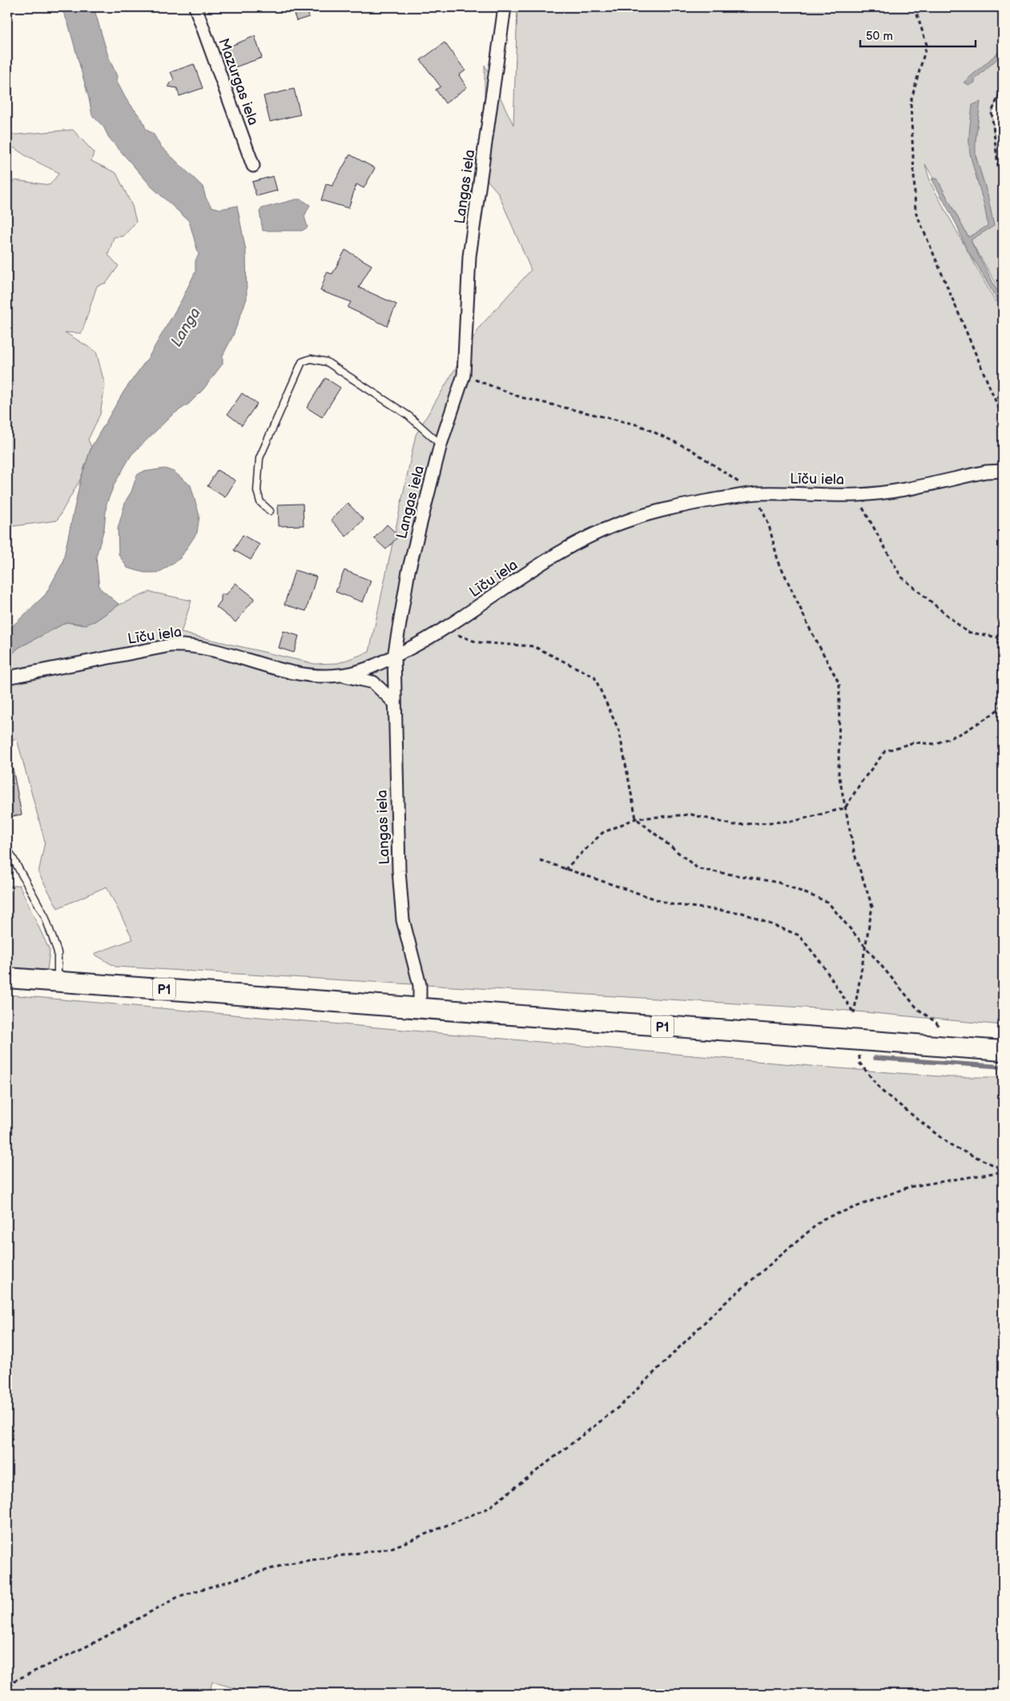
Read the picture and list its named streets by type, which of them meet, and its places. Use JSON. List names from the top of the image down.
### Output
{
  "streets": {
    "main road": ["P1"],
    "street": ["Mazurgas iela", "Langas iela", "Līču iela"]
  },
  "crossings": [
    ["Langas iela", "Līču iela"],
    ["Langas iela", "P1"]
  ],
  "water": ["Langa"],
  "scale_bar": "50 m"
}
